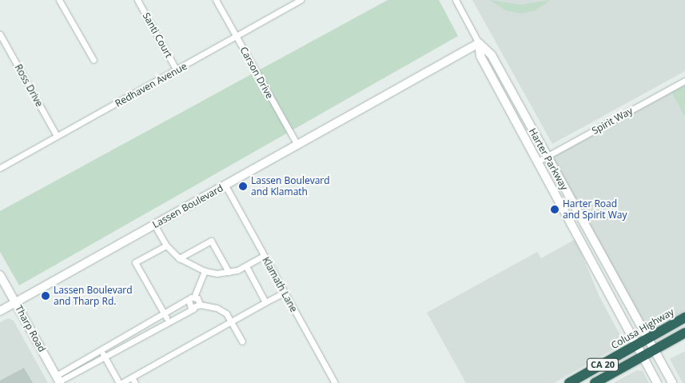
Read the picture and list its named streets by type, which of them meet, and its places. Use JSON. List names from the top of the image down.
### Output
{
  "streets": {
    "highway": ["Colusa Highway", "CA 20"],
    "street": [
      "Santi Court",
      "Carson Drive",
      "Redhaven Avenue",
      "Ross Drive",
      "Spirit Way",
      "Harter Parkway",
      "Lassen Boulevard",
      "Klamath Lane",
      "Tharp Road"
    ]
  },
  "crossings": [
    ["Santi Court", "Redhaven Avenue"],
    ["Carson Drive", "Redhaven Avenue"],
    ["Carson Drive", "Lassen Boulevard"],
    ["Redhaven Avenue", "Ross Drive"],
    ["Spirit Way", "Harter Parkway"],
    ["Harter Parkway", "Lassen Boulevard"],
    ["Harter Parkway", "Colusa Highway"],
    ["Harter Parkway", "CA 20"],
    ["Lassen Boulevard", "Klamath Lane"],
    ["Lassen Boulevard", "Tharp Road"]
  ],
  "places": ["Lassen Boulevard and Klamath", "Harter Road and Spirit Way", "Lassen Boulevard and Tharp Rd."]
}
